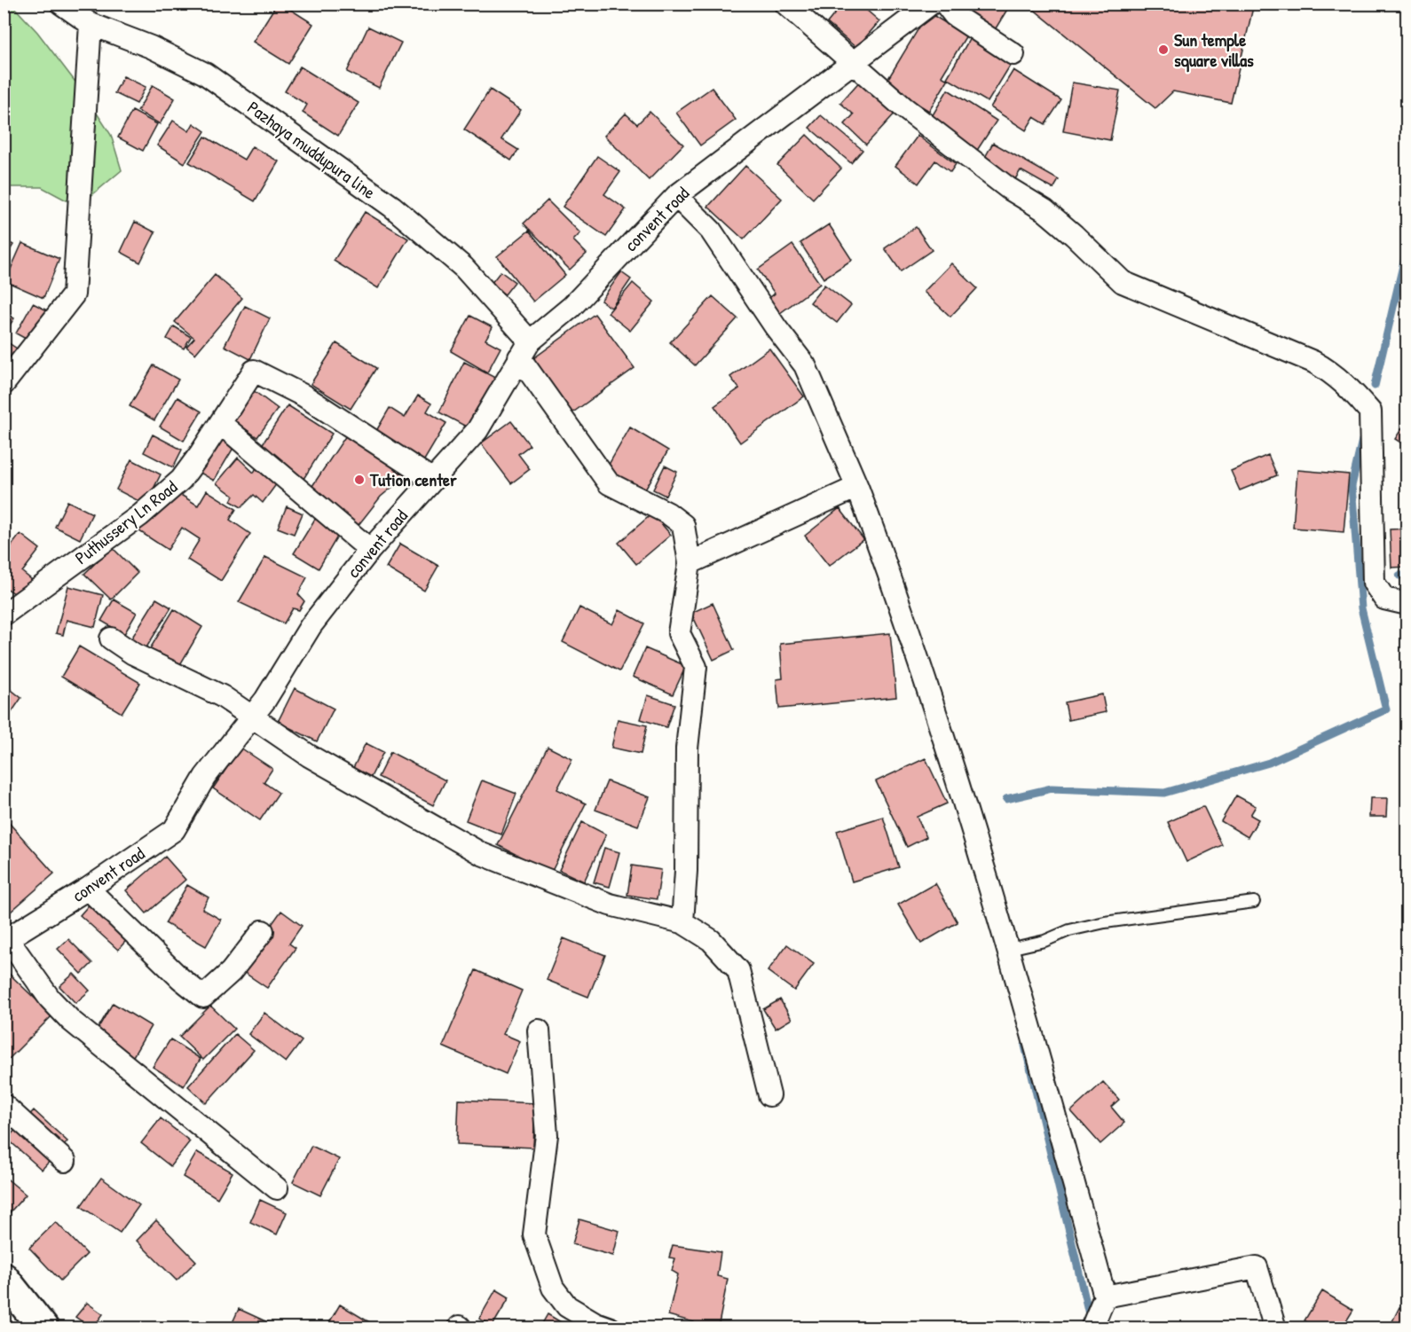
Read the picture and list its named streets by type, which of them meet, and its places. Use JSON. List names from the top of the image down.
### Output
{
  "streets": {
    "street": ["Pazhaya muddupura line", "convent road", "Puthussery Ln Road"]
  },
  "crossings": [
    ["Pazhaya muddupura line", "convent road"],
    ["convent road", "Puthussery Ln Road"]
  ],
  "places": ["Sun temple square villas", "Tution center"]
}
